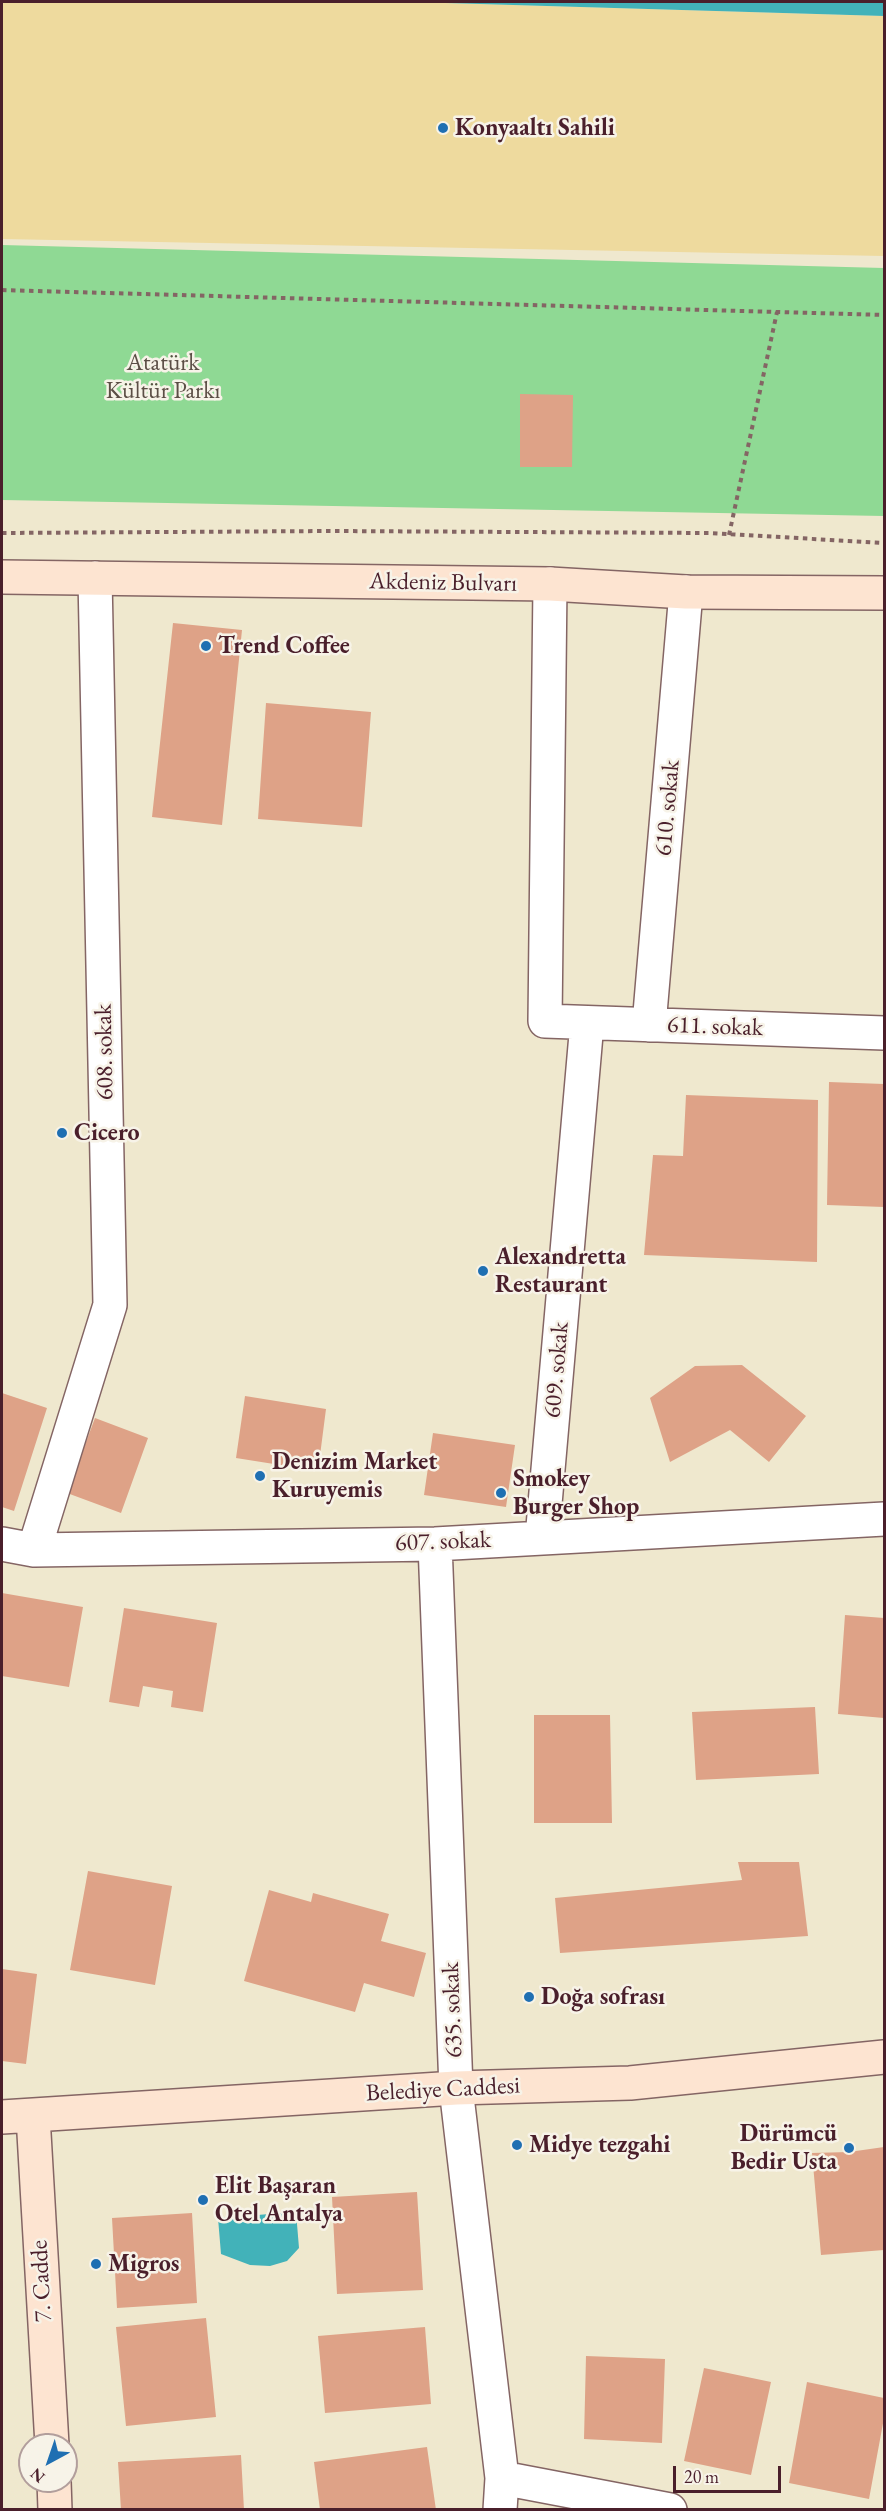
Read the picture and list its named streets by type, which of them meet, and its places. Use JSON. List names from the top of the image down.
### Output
{
  "streets": {
    "main road": ["Akdeniz Bulvarı", "Belediye Caddesi", "7. Cadde"],
    "street": [
      "610. sokak",
      "611. sokak",
      "608. sokak",
      "609. sokak",
      "607. sokak",
      "635. sokak"
    ]
  },
  "crossings": [
    ["Akdeniz Bulvarı", "610. sokak"],
    ["Akdeniz Bulvarı", "611. sokak"],
    ["Akdeniz Bulvarı", "608. sokak"],
    ["610. sokak", "611. sokak"],
    ["611. sokak", "609. sokak"],
    ["608. sokak", "607. sokak"],
    ["609. sokak", "607. sokak"],
    ["607. sokak", "635. sokak"],
    ["635. sokak", "Belediye Caddesi"],
    ["Belediye Caddesi", "7. Cadde"]
  ],
  "parks": ["Atatürk Kültür Parkı"],
  "places": [
    "Konyaaltı Sahili",
    "Trend Coffee",
    "Cicero",
    "Alexandretta Restaurant",
    "Denizim Market Kuruyemis",
    "Smokey Burger Shop",
    "Doğa sofrası",
    "Midye tezgahi",
    "Dürümcü Bedir Usta",
    "Elit Başaran Otel Antalya",
    "Migros"
  ],
  "scale_bar": "20 m",
  "north": "bottom left"
}
